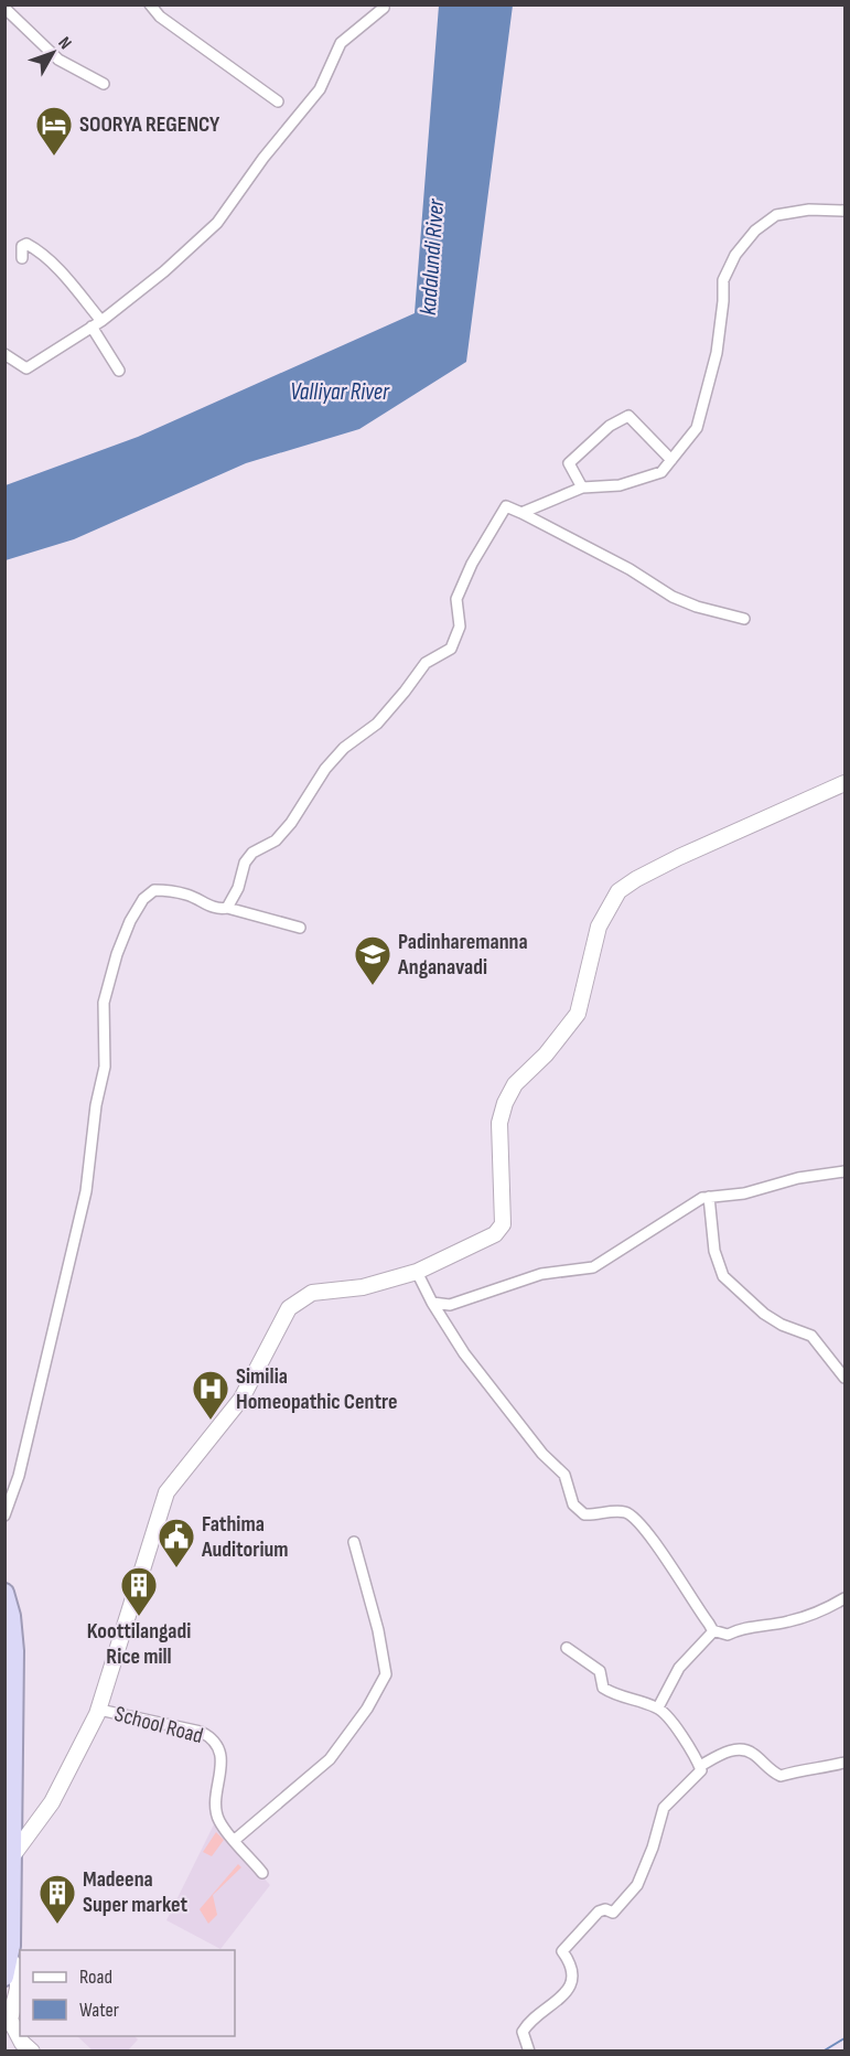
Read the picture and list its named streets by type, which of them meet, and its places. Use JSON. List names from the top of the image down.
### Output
{
  "streets": {
    "street": ["School Road"]
  },
  "water": ["kadalundi River", "Valliyar River"],
  "places": {
    "hotel": ["SOORYA REGENCY"],
    "school or university": ["Padinharemanna Anganavadi"],
    "hospital": ["Similia Homeopathic Centre"],
    "public building": ["Fathima Auditorium"],
    "building": ["Koottilangadi Rice mill", "Madeena Super market"]
  },
  "legend": ["Road", "Water"],
  "north": "top right"
}
